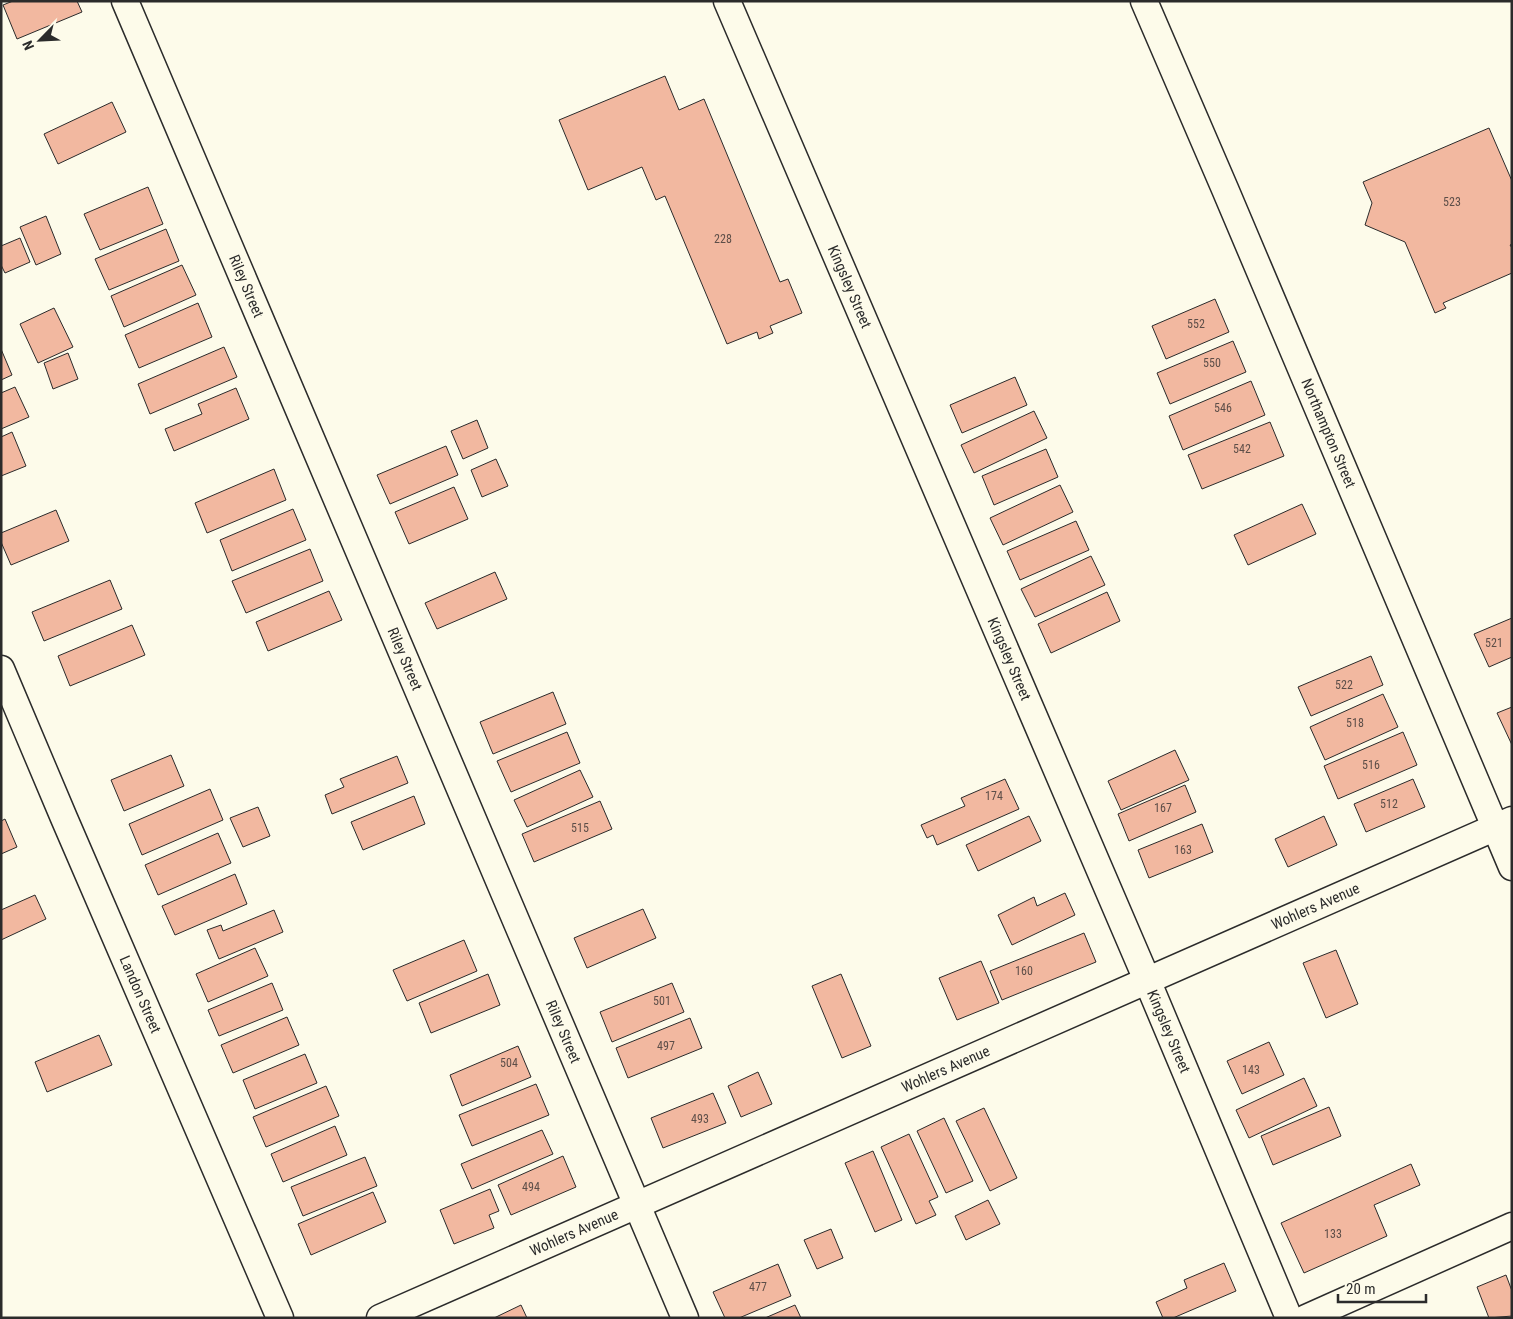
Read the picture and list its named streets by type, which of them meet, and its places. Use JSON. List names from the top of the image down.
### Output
{
  "streets": {
    "street": [
      "Riley Street",
      "Kingsley Street",
      "Northampton Street",
      "Wohlers Avenue",
      "Landon Street"
    ]
  },
  "crossings": [
    ["Riley Street", "Wohlers Avenue"],
    ["Kingsley Street", "Wohlers Avenue"],
    ["Northampton Street", "Wohlers Avenue"]
  ],
  "house_numbers": [
    "523",
    "228",
    "552",
    "550",
    "546",
    "542",
    "521",
    "522",
    "518",
    "516",
    "174",
    "512",
    "167",
    "515",
    "163",
    "160",
    "501",
    "497",
    "504",
    "143",
    "493",
    "494",
    "133",
    "477"
  ],
  "scale_bar": "20 m",
  "north": "bottom left"
}
